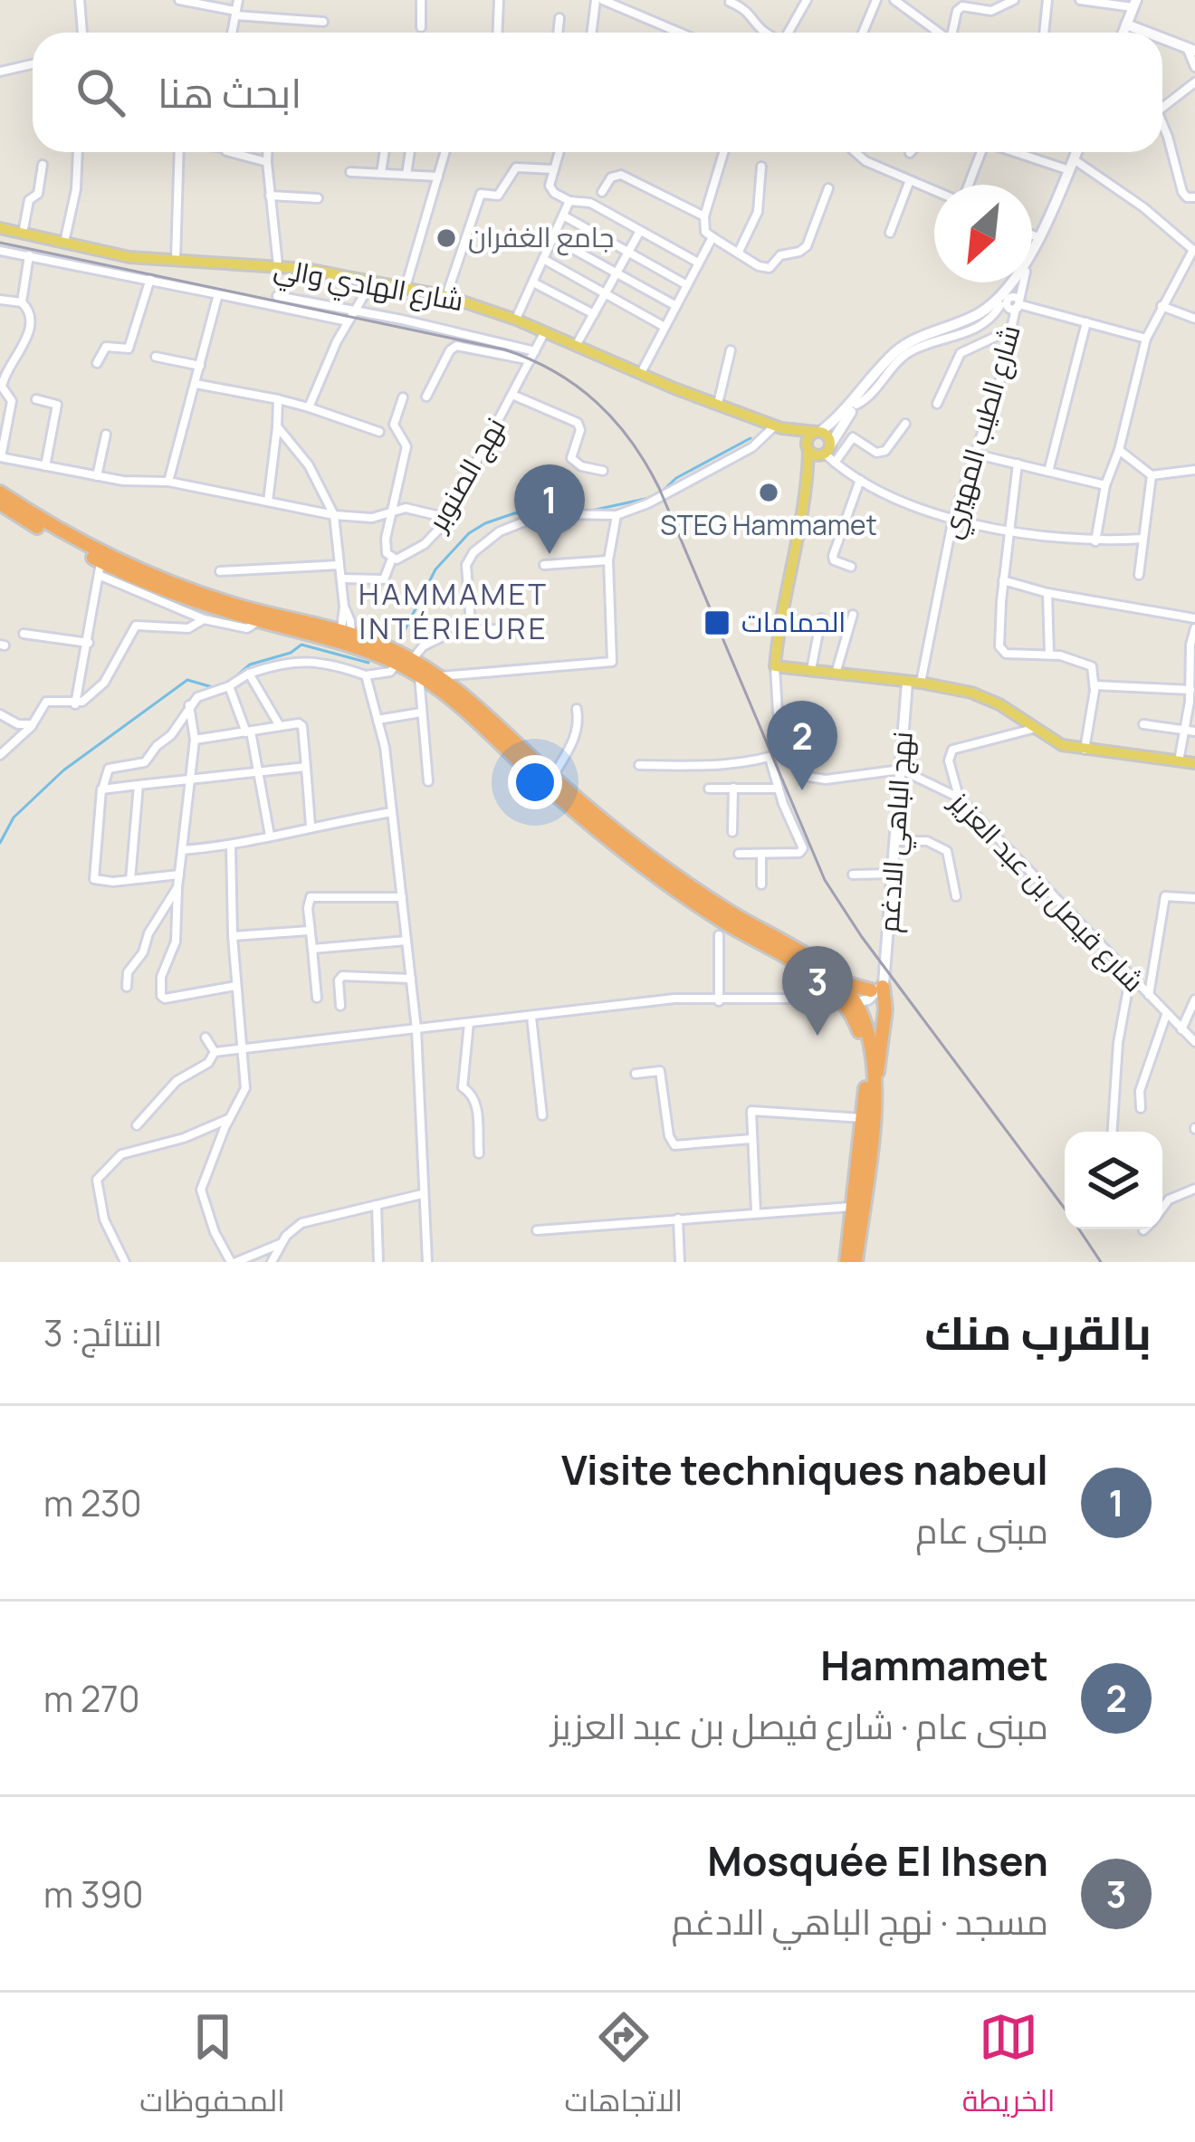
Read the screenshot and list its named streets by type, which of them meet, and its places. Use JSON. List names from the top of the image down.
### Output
{
  "streets": {
    "main road": ["شارع الهادي والي"],
    "street": [
      "شارع الطيب المهيري",
      "نهج الصنوبر",
      "نهج الباهي الادغم",
      "شارع فيصل بن عبد العزيز"
    ]
  },
  "crossings": [
    ["شارع الهادي والي", "نهج الصنوبر"],
    ["نهج الباهي الادغم", "شارع فيصل بن عبد العزيز"]
  ],
  "districts": ["HAMMAMET INTÉRIEURE"],
  "places": {
    "other": ["جامع الغفران", "STEG Hammamet"],
    "transit": ["الحمامات"]
  },
  "north": "bottom left",
  "page": {
    "search": "ابحث هنا",
    "pins": ["1", "2", "3"],
    "heading": ["بالقرب منك", "النتائج: 3"],
    "list": [
      {
        "mark": "1",
        "name": "Visite techniques nabeul",
        "note": "مبنى عام",
        "value": "230 m"
      },
      {
        "mark": "2",
        "name": "Hammamet",
        "note": "مبنى عام · شارع فيصل بن عبد العزيز",
        "value": "270 m"
      },
      {
        "mark": "3",
        "name": "Mosquée El Ihsen",
        "note": "مسجد · نهج الباهي الادغم",
        "value": "390 m"
      }
    ],
    "nav": ["الخريطة", "الاتجاهات", "المحفوظات"]
  }
}
